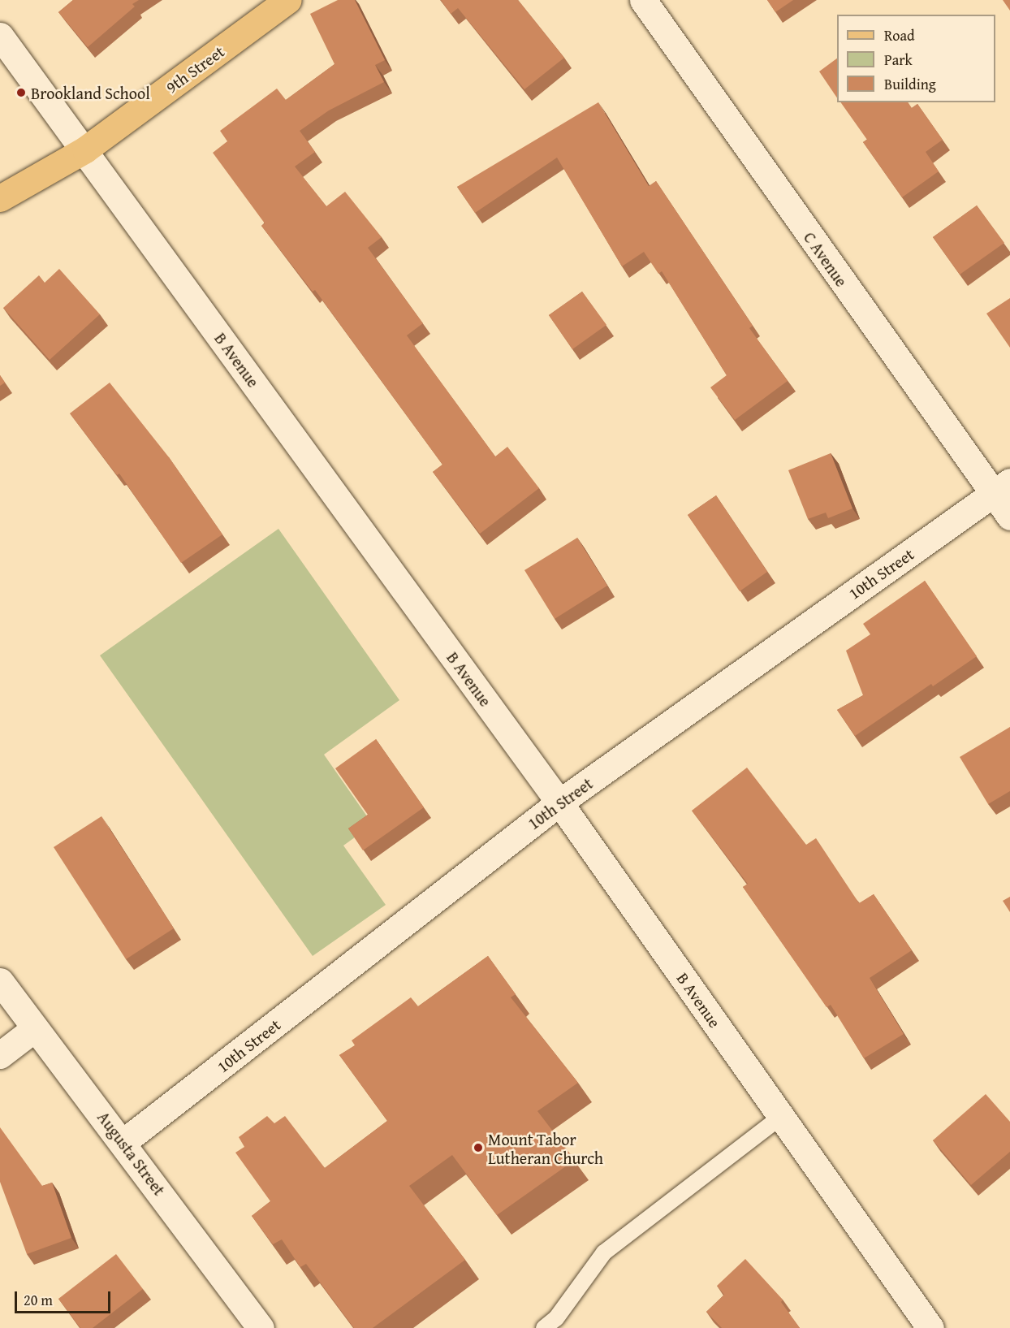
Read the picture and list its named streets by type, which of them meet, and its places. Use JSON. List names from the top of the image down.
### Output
{
  "streets": {
    "main road": ["9th Street"],
    "street": [
      "C Avenue",
      "B Avenue",
      "10th Street",
      "Augusta Street"
    ]
  },
  "crossings": [
    ["9th Street", "B Avenue"],
    ["C Avenue", "10th Street"],
    ["B Avenue", "10th Street"],
    ["10th Street", "Augusta Street"]
  ],
  "places": ["Brookland School", "Mount Tabor Lutheran Church"],
  "legend": ["Road", "Park", "Building"],
  "scale_bar": "20 m"
}
